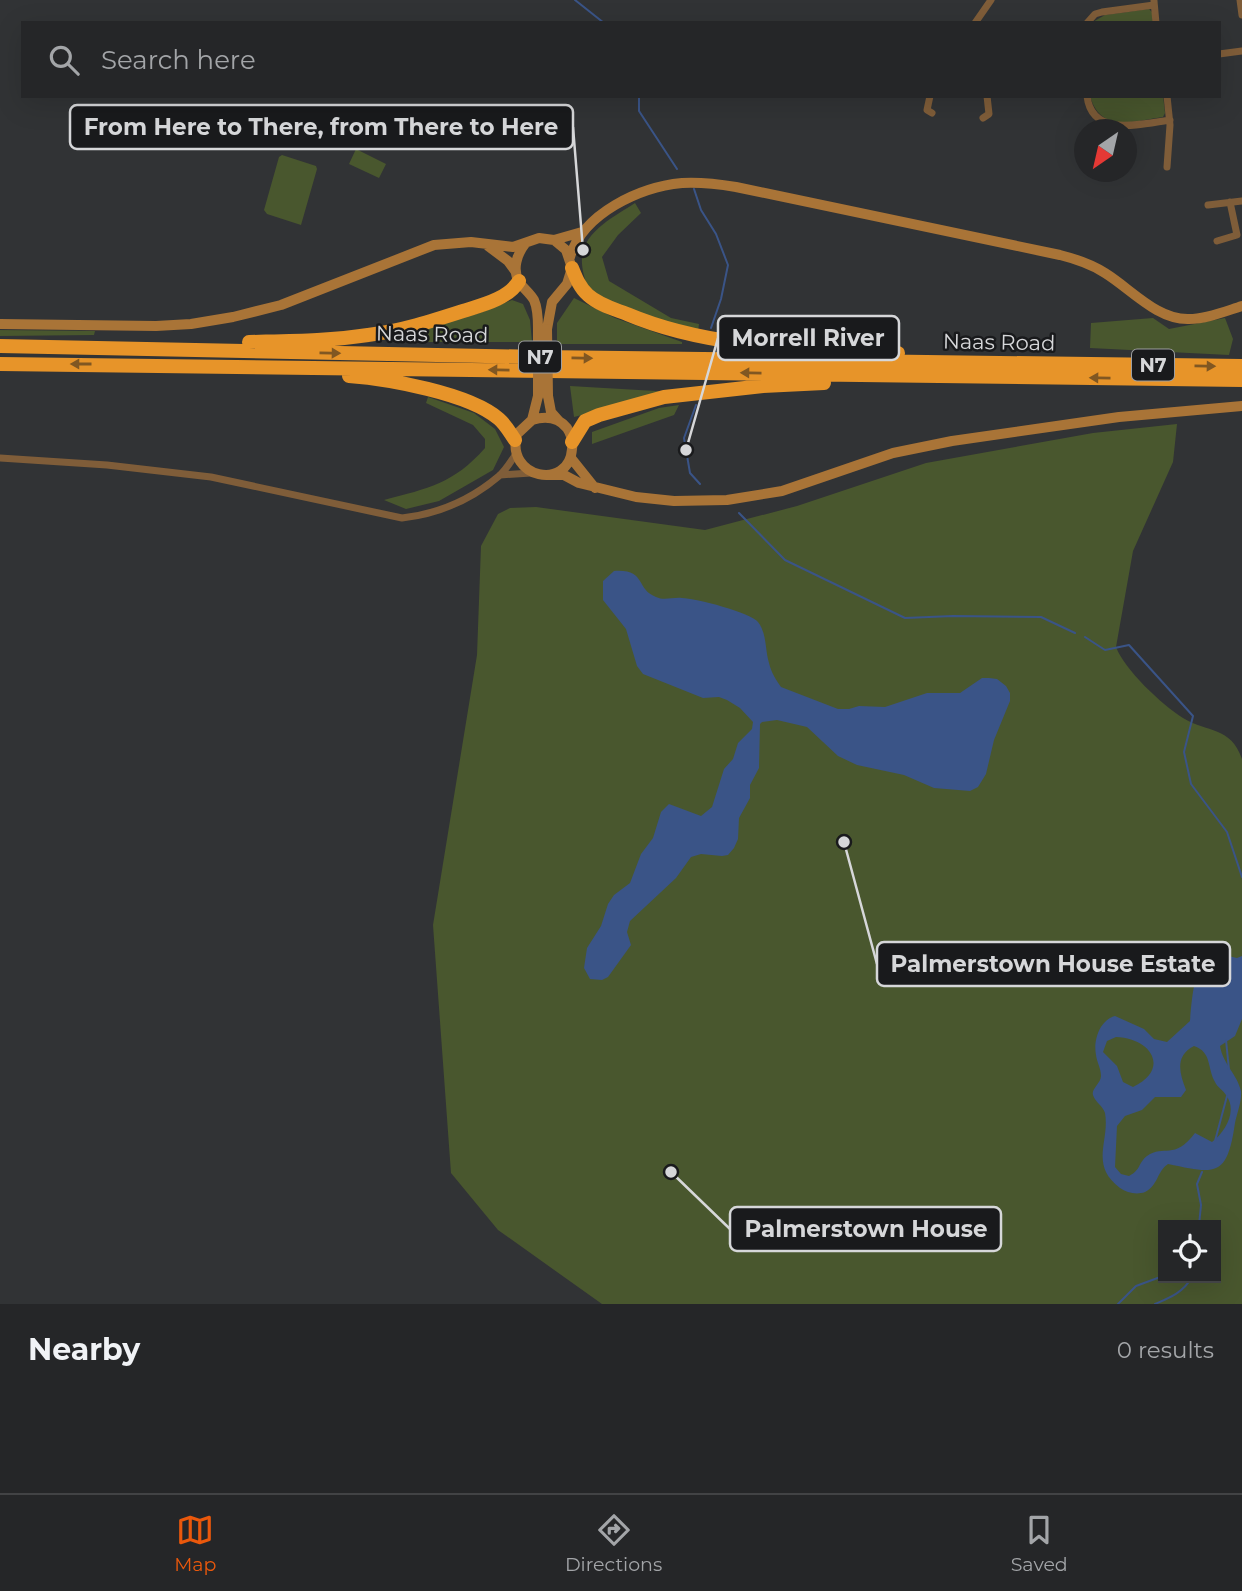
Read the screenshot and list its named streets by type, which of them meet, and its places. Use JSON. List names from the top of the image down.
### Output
{
  "streets": {
    "highway": ["Naas Road", "N7"]
  },
  "crossings": [
    ["Naas Road", "N7"]
  ],
  "places": [
    "From Here to There, from There to Here",
    "Morrell River",
    "Palmerstown House Estate",
    "Palmerstown House"
  ],
  "north": "bottom left",
  "page": {
    "search": "Search here",
    "heading": ["Nearby", "0 results"],
    "nav": ["Map", "Directions", "Saved"]
  }
}
